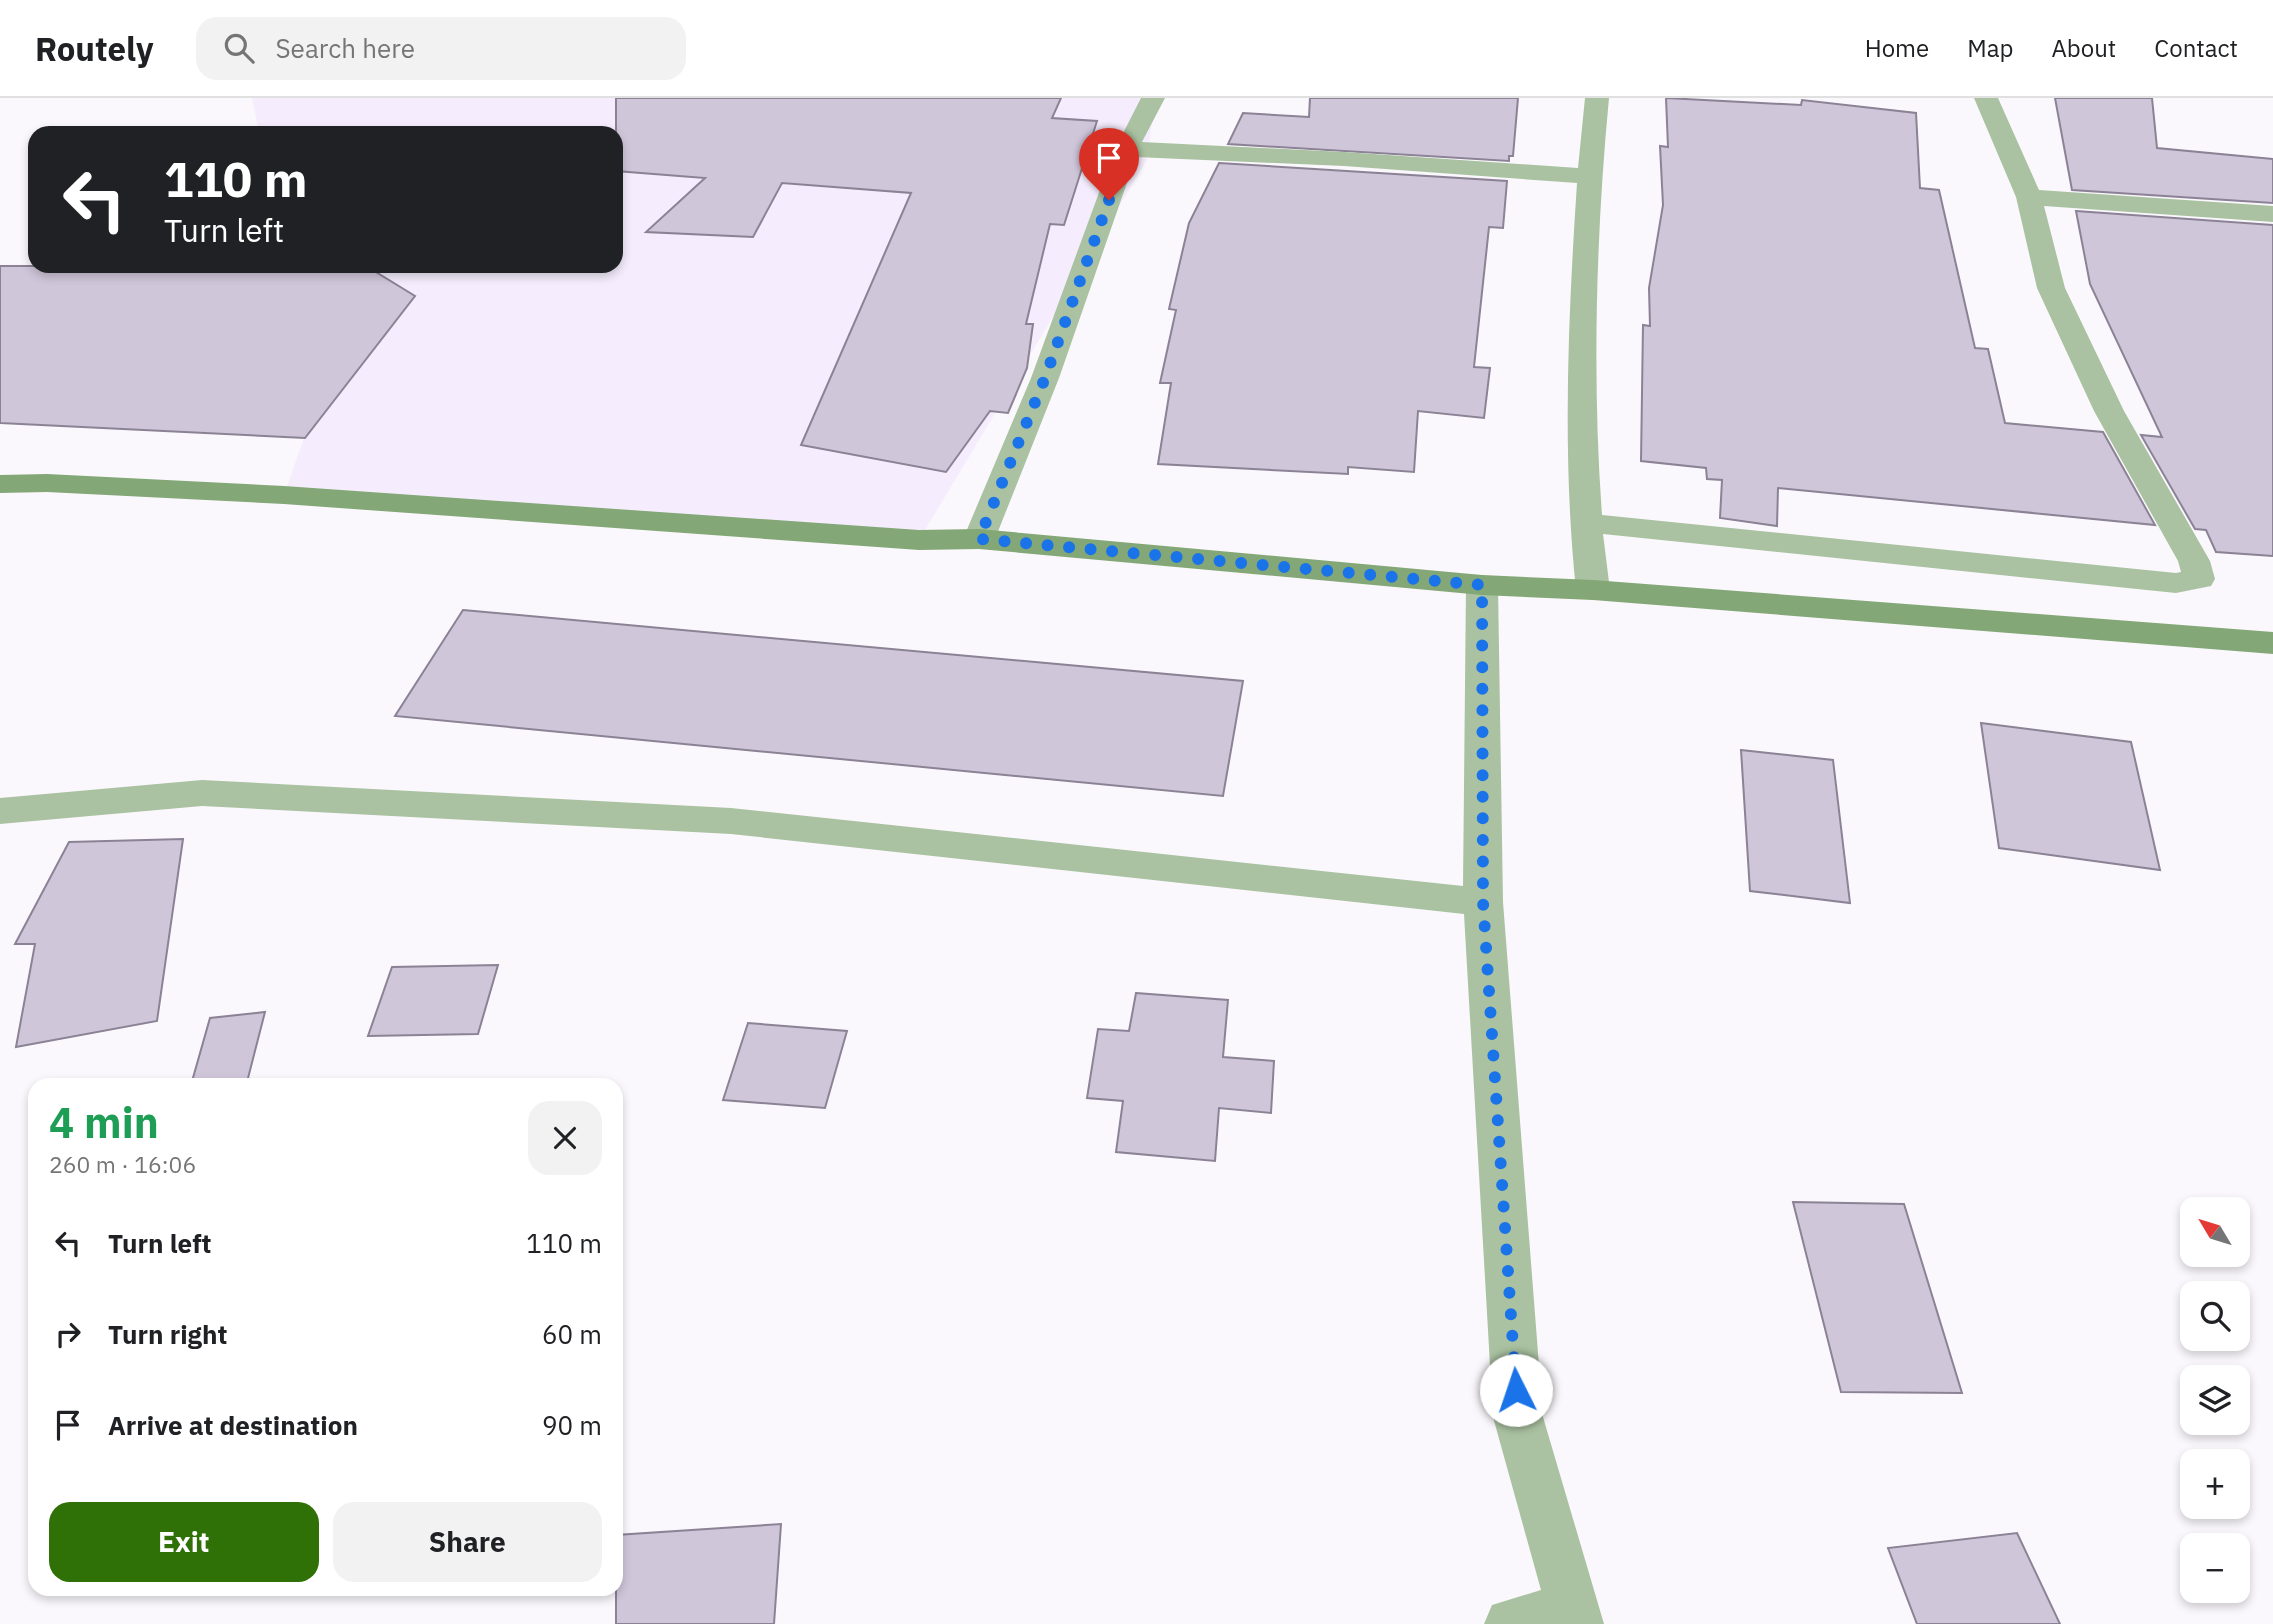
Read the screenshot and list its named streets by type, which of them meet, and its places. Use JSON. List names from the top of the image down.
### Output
{
  "north": "top left",
  "page": {
    "header": "Routely",
    "search": "Search here",
    "nav": [
      "Home",
      "Map",
      "About",
      "Contact"
    ],
    "turn": ["110 m", "Turn left"],
    "heading": ["4 min", "260 m · 16:06"],
    "map_buttons": ["+", "−"],
    "list": [
      {
        "name": "Turn left",
        "value": "110 m"
      },
      {
        "name": "Turn right",
        "value": "60 m"
      },
      {
        "name": "Arrive at destination",
        "value": "90 m"
      }
    ],
    "buttons": ["Exit", "Share"]
  }
}
